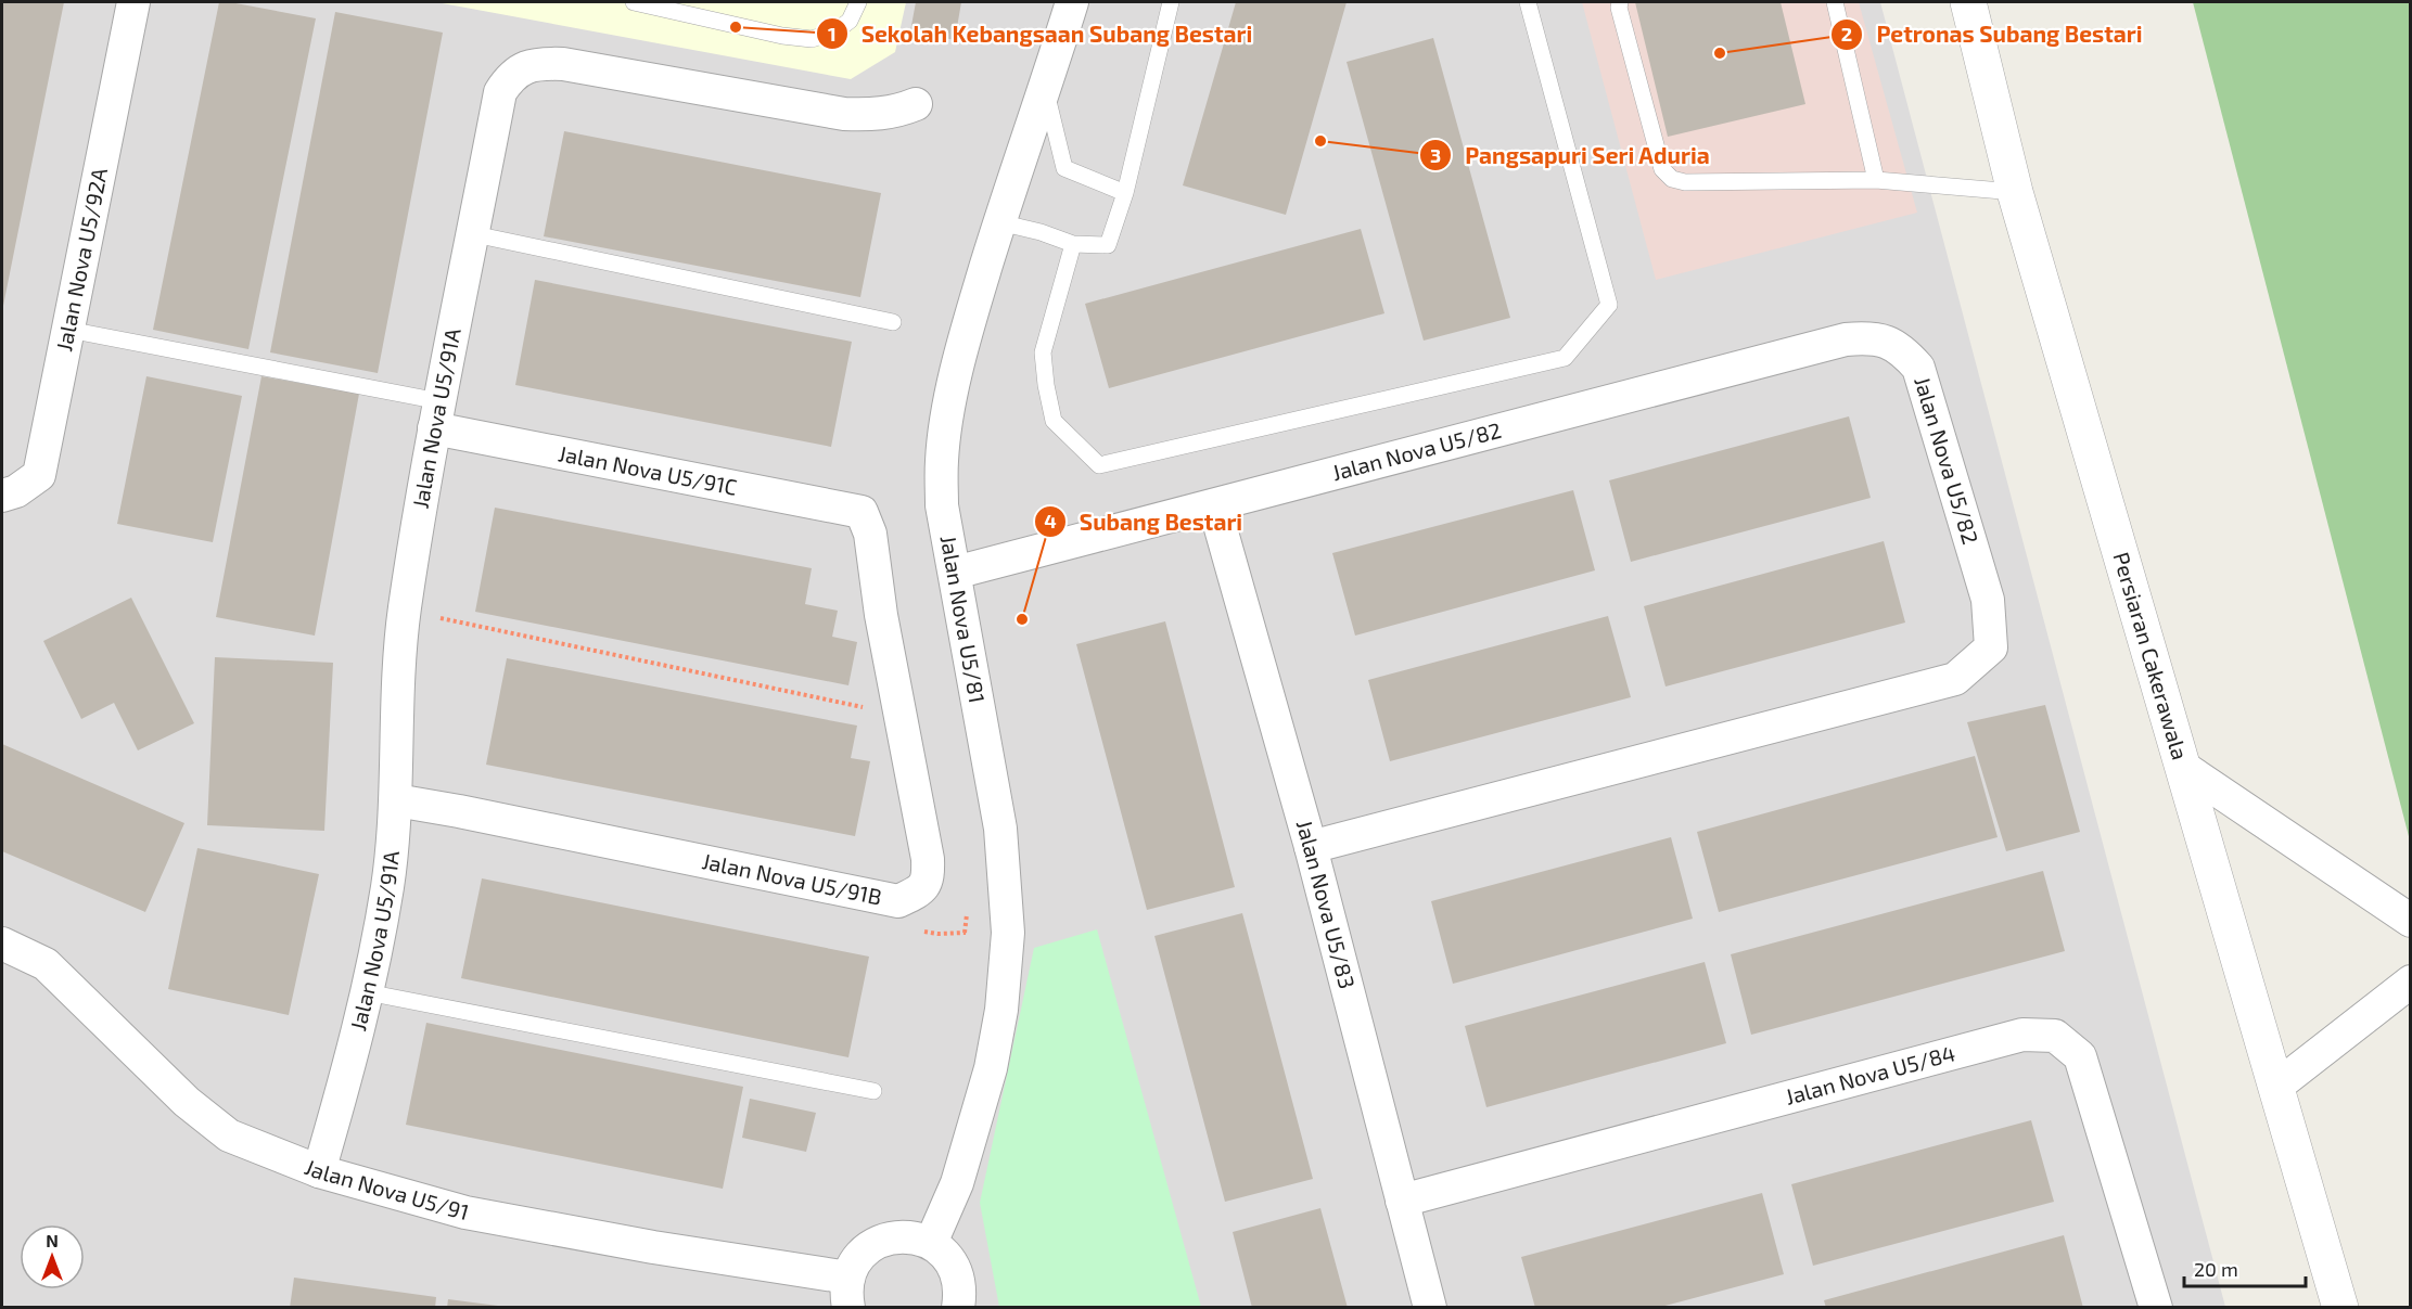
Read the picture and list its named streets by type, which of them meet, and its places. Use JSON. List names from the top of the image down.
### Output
{
  "streets": {
    "street": [
      "Jalan Nova U5/92A",
      "Jalan Nova U5/91A",
      "Jalan Nova U5/82",
      "Jalan Nova U5/91C",
      "Jalan Nova U5/81",
      "Persiaran Cakerawala",
      "Jalan Nova U5/91B",
      "Jalan Nova U5/83",
      "Jalan Nova U5/84",
      "Jalan Nova U5/91"
    ]
  },
  "crossings": [
    ["Jalan Nova U5/91A", "Jalan Nova U5/91C"],
    ["Jalan Nova U5/91A", "Jalan Nova U5/91B"],
    ["Jalan Nova U5/91A", "Jalan Nova U5/91"],
    ["Jalan Nova U5/82", "Jalan Nova U5/81"],
    ["Jalan Nova U5/82", "Jalan Nova U5/83"],
    ["Jalan Nova U5/91C", "Jalan Nova U5/91B"],
    ["Jalan Nova U5/83", "Jalan Nova U5/84"]
  ],
  "places": [
    "Sekolah Kebangsaan Subang Bestari",
    "Petronas Subang Bestari",
    "Pangsapuri Seri Aduria",
    "Subang Bestari"
  ],
  "scale_bar": "20 m",
  "north": "top"
}
